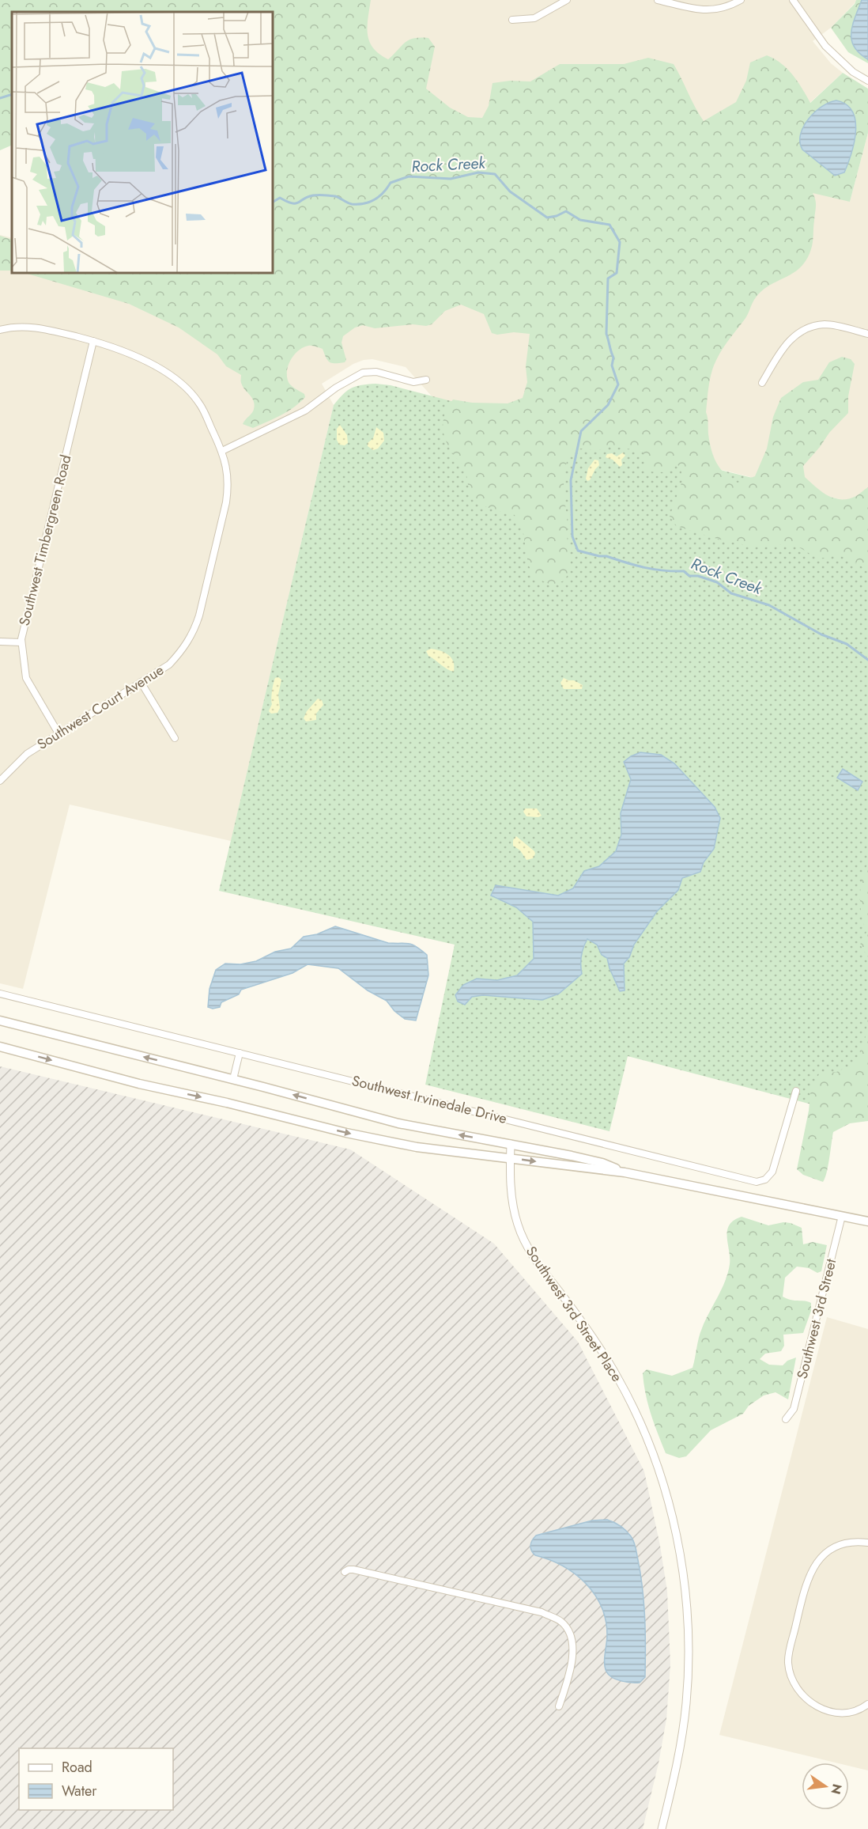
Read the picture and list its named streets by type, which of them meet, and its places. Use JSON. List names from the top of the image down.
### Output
{
  "streets": {
    "main road": ["Southwest Irvinedale Drive"],
    "street": [
      "Southwest Timbergreen Road",
      "Southwest Court Avenue",
      "Southwest 3rd Street Place",
      "Southwest 3rd Street"
    ]
  },
  "crossings": [
    ["Southwest Timbergreen Road", "Southwest Court Avenue"],
    ["Southwest Irvinedale Drive", "Southwest 3rd Street Place"],
    ["Southwest Irvinedale Drive", "Southwest 3rd Street"]
  ],
  "water": ["Rock Creek"],
  "legend": ["Road", "Water"],
  "north": "right"
}
